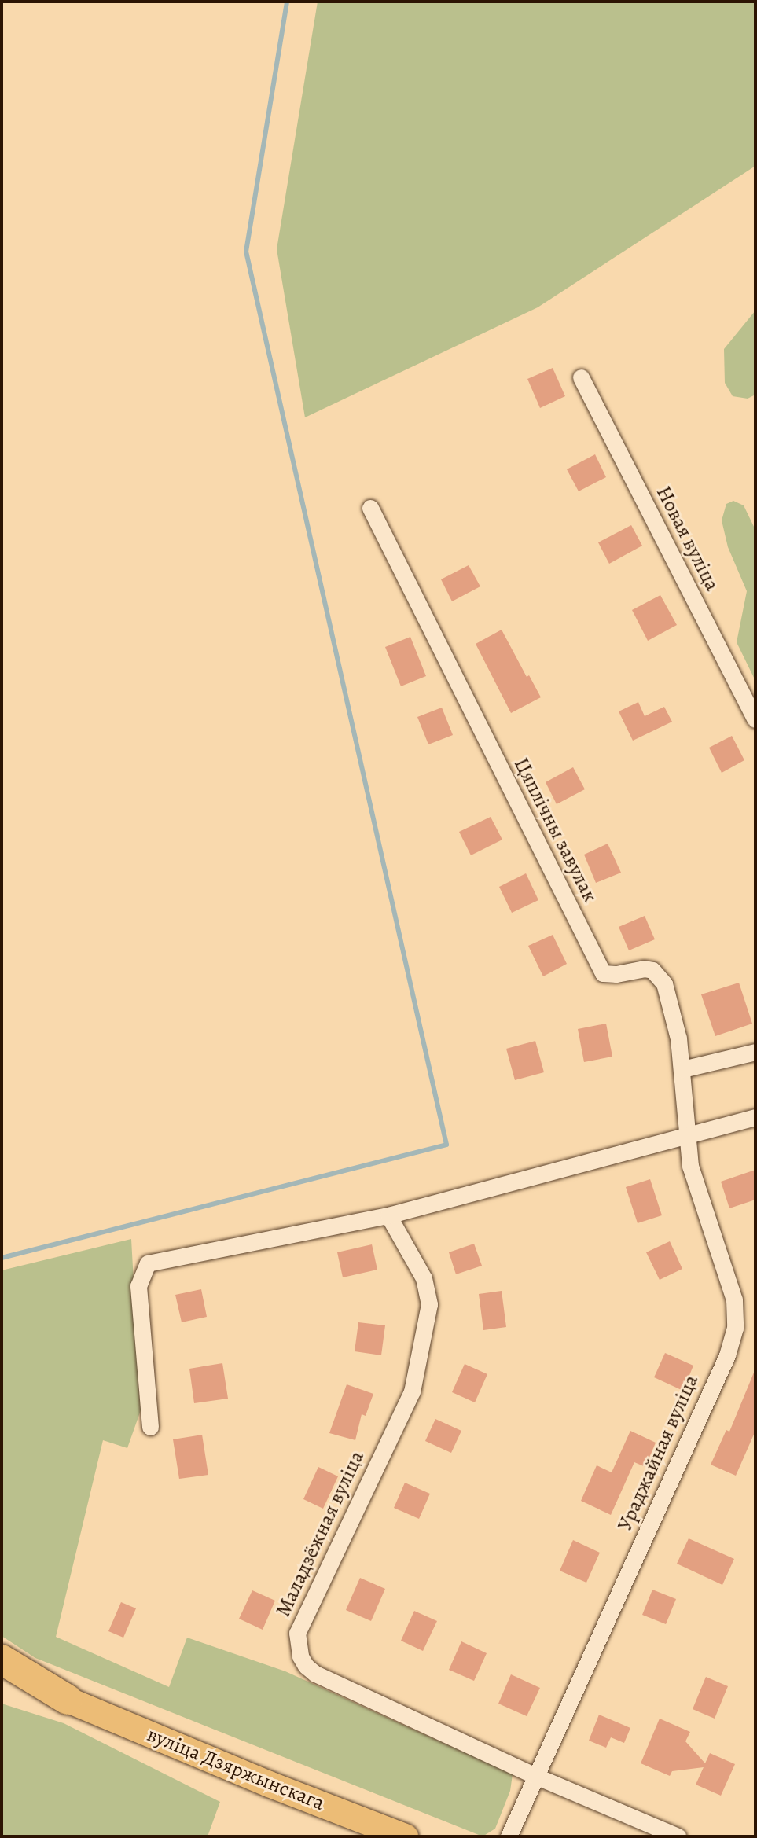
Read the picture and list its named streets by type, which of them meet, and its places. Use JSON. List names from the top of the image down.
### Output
{
  "streets": {
    "main road": ["вуліца Дзяржынскага"],
    "street": [
      "Новая вуліца",
      "Цяплічны завулак",
      "Ураджайная вуліца",
      "Маладзёжная вуліца"
    ]
  },
  "crossings": [
    ["Цяплічны завулак", "Ураджайная вуліца"],
    ["Ураджайная вуліца", "Маладзёжная вуліца"]
  ]
}
